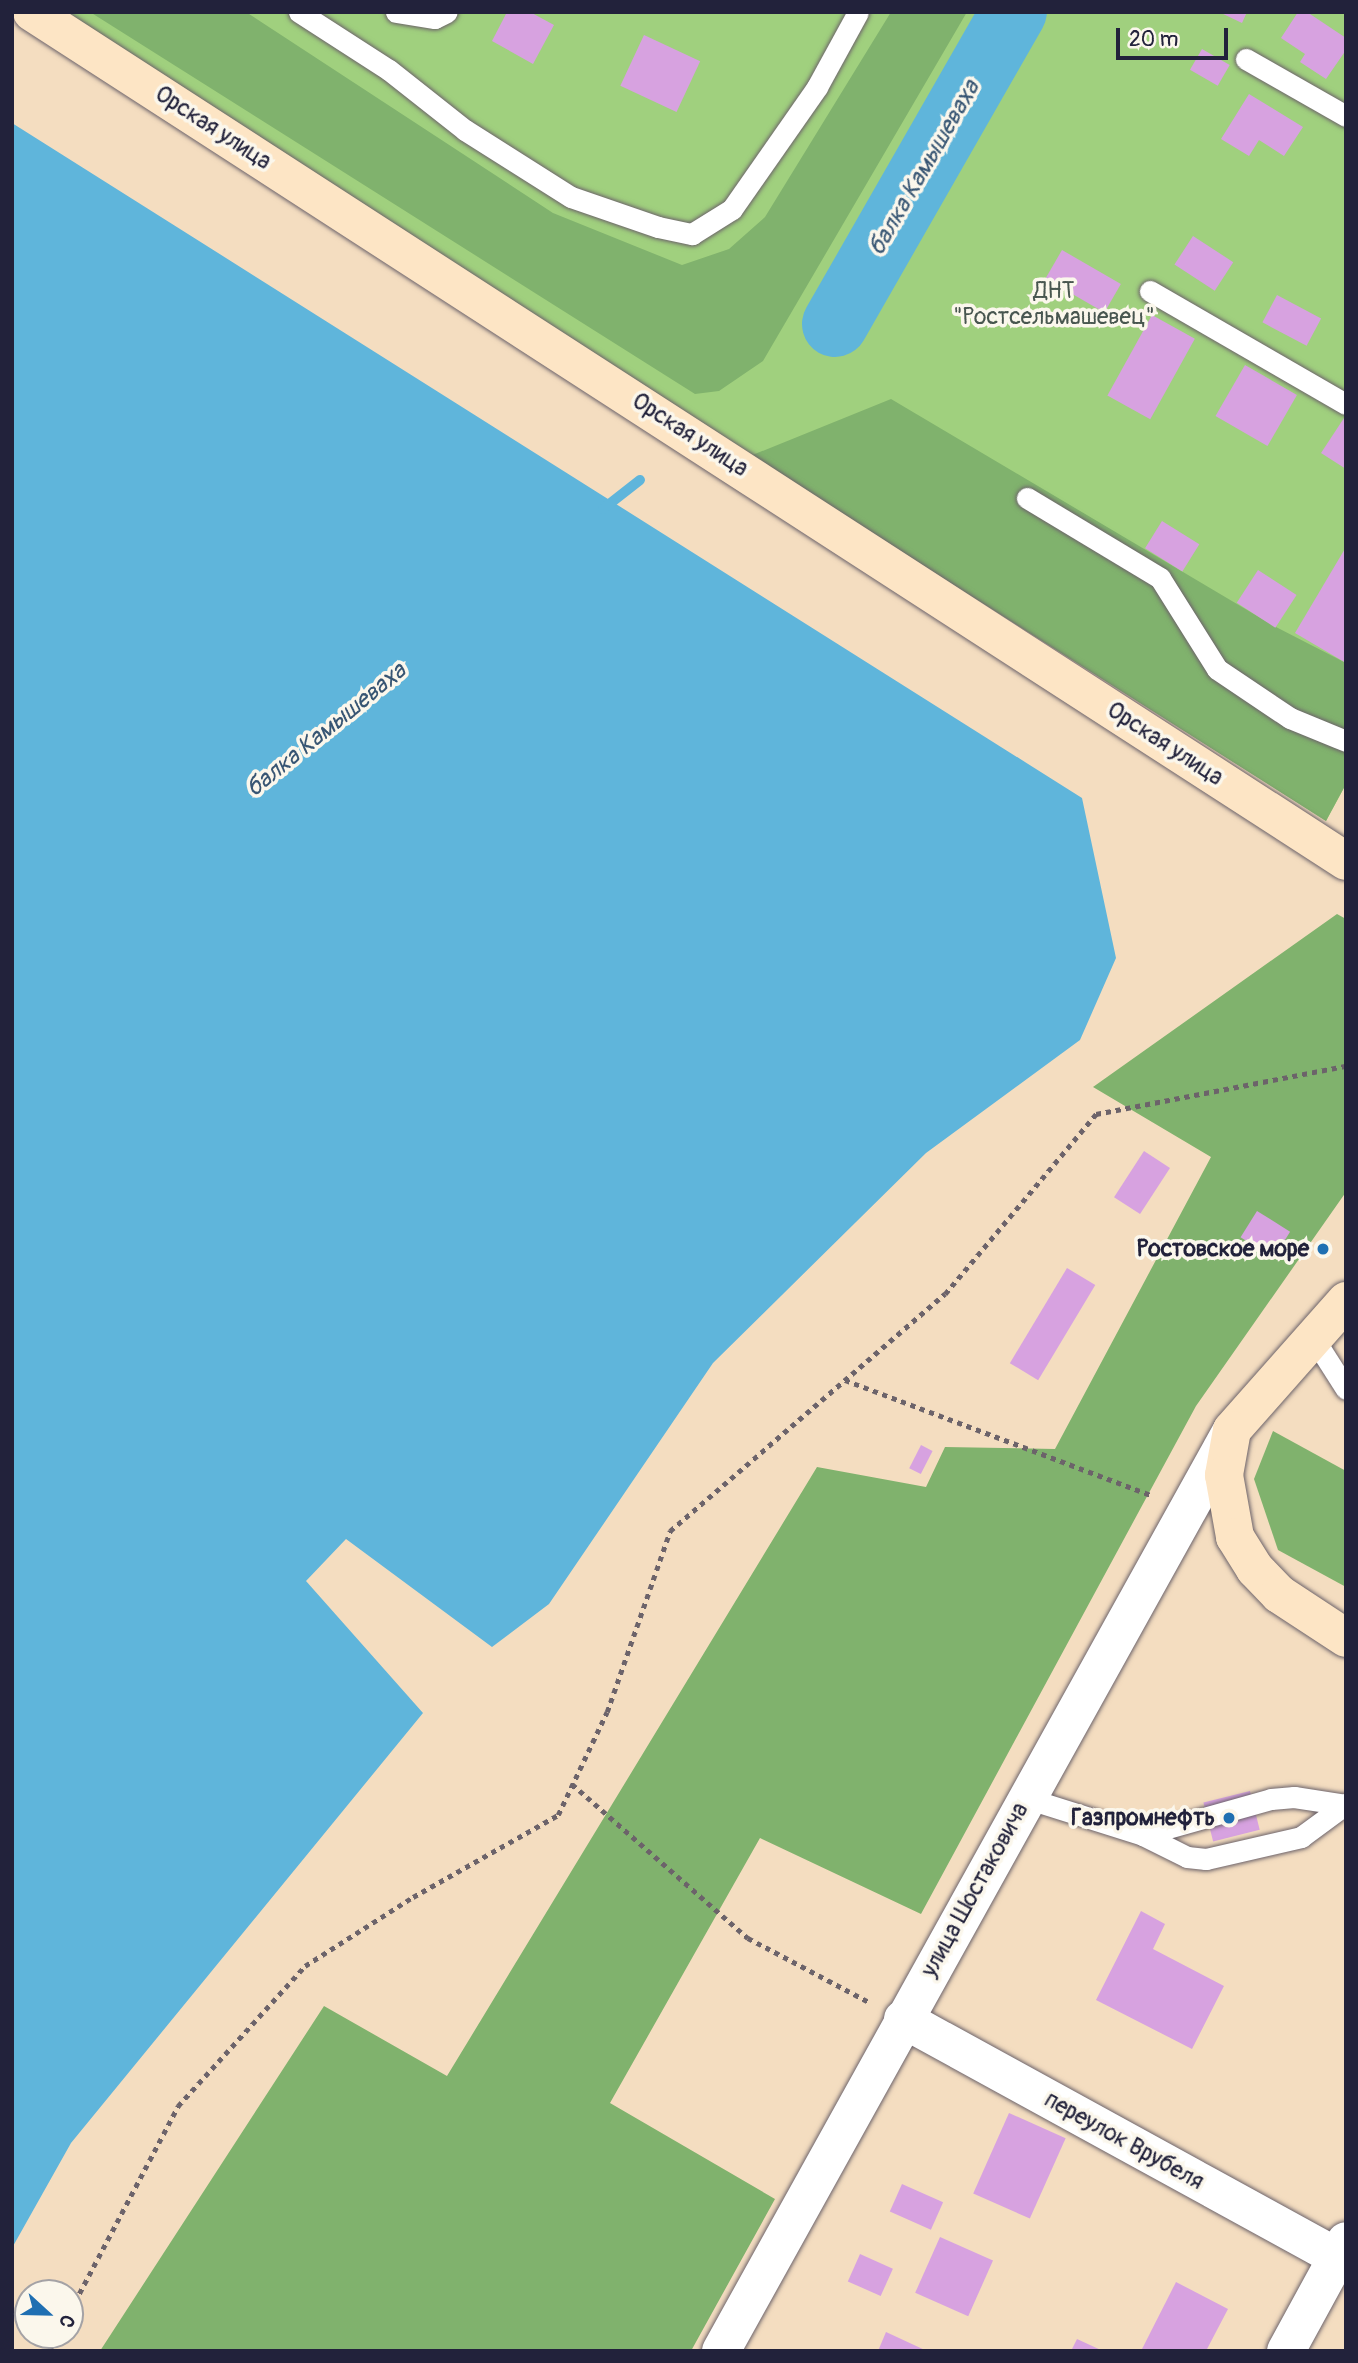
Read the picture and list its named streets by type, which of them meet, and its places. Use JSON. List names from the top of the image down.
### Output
{
  "streets": {
    "main road": ["Орская улица"],
    "street": ["улица Шостаковича", "переулок Врубеля"]
  },
  "crossings": [
    ["улица Шостаковича", "переулок Врубеля"]
  ],
  "water": ["балка Камышеваха"],
  "parks": ["ДНТ \"Ростсельмашевец\""],
  "places": ["Ростовское море", "Газпромнефть"],
  "scale_bar": "20 m",
  "north": "right"
}
